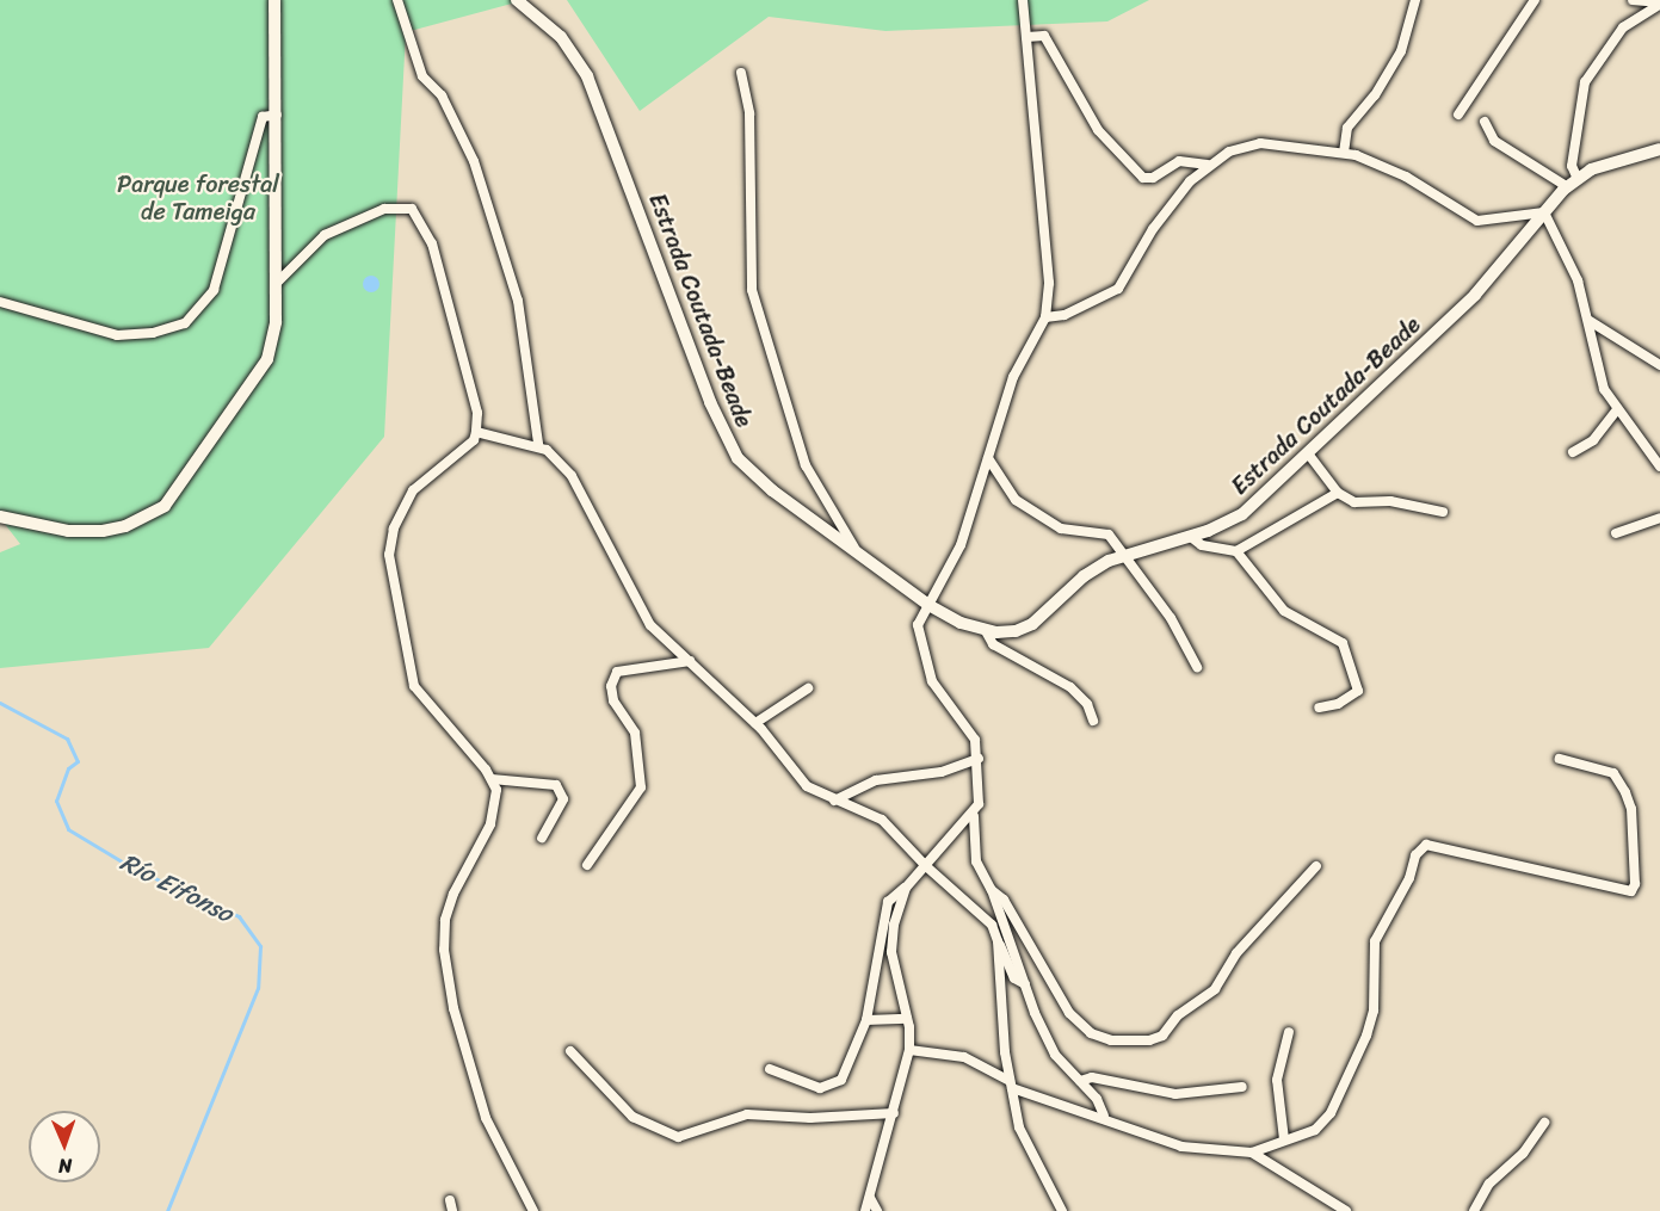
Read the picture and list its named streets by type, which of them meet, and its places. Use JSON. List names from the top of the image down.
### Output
{
  "streets": {
    "street": ["Estrada Coutada-Beade"]
  },
  "water": ["Río Eifonso"],
  "parks": ["Parque forestal de Tameiga"],
  "north": "bottom"
}
